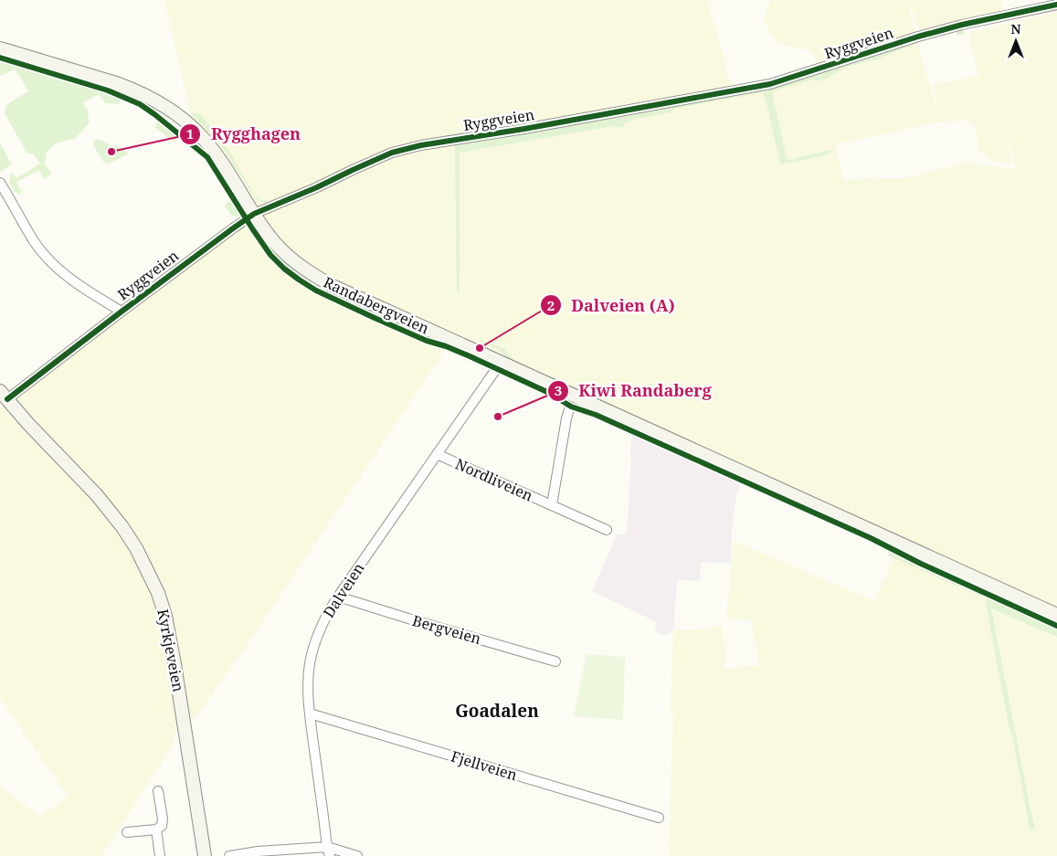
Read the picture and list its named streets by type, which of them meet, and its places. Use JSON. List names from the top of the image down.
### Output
{
  "streets": {
    "main road": ["Randabergveien", "Kyrkjeveien"],
    "street": [
      "Ryggveien",
      "Nordliveien",
      "Dalveien",
      "Bergveien",
      "Fjellveien"
    ]
  },
  "crossings": [
    ["Ryggveien", "Randabergveien"],
    ["Ryggveien", "Kyrkjeveien"],
    ["Randabergveien", "Dalveien"],
    ["Nordliveien", "Dalveien"],
    ["Dalveien", "Bergveien"],
    ["Dalveien", "Fjellveien"]
  ],
  "districts": ["Goadalen"],
  "places": ["Rygghagen", "Dalveien (A)", "Kiwi Randaberg"],
  "north": "top"
}
